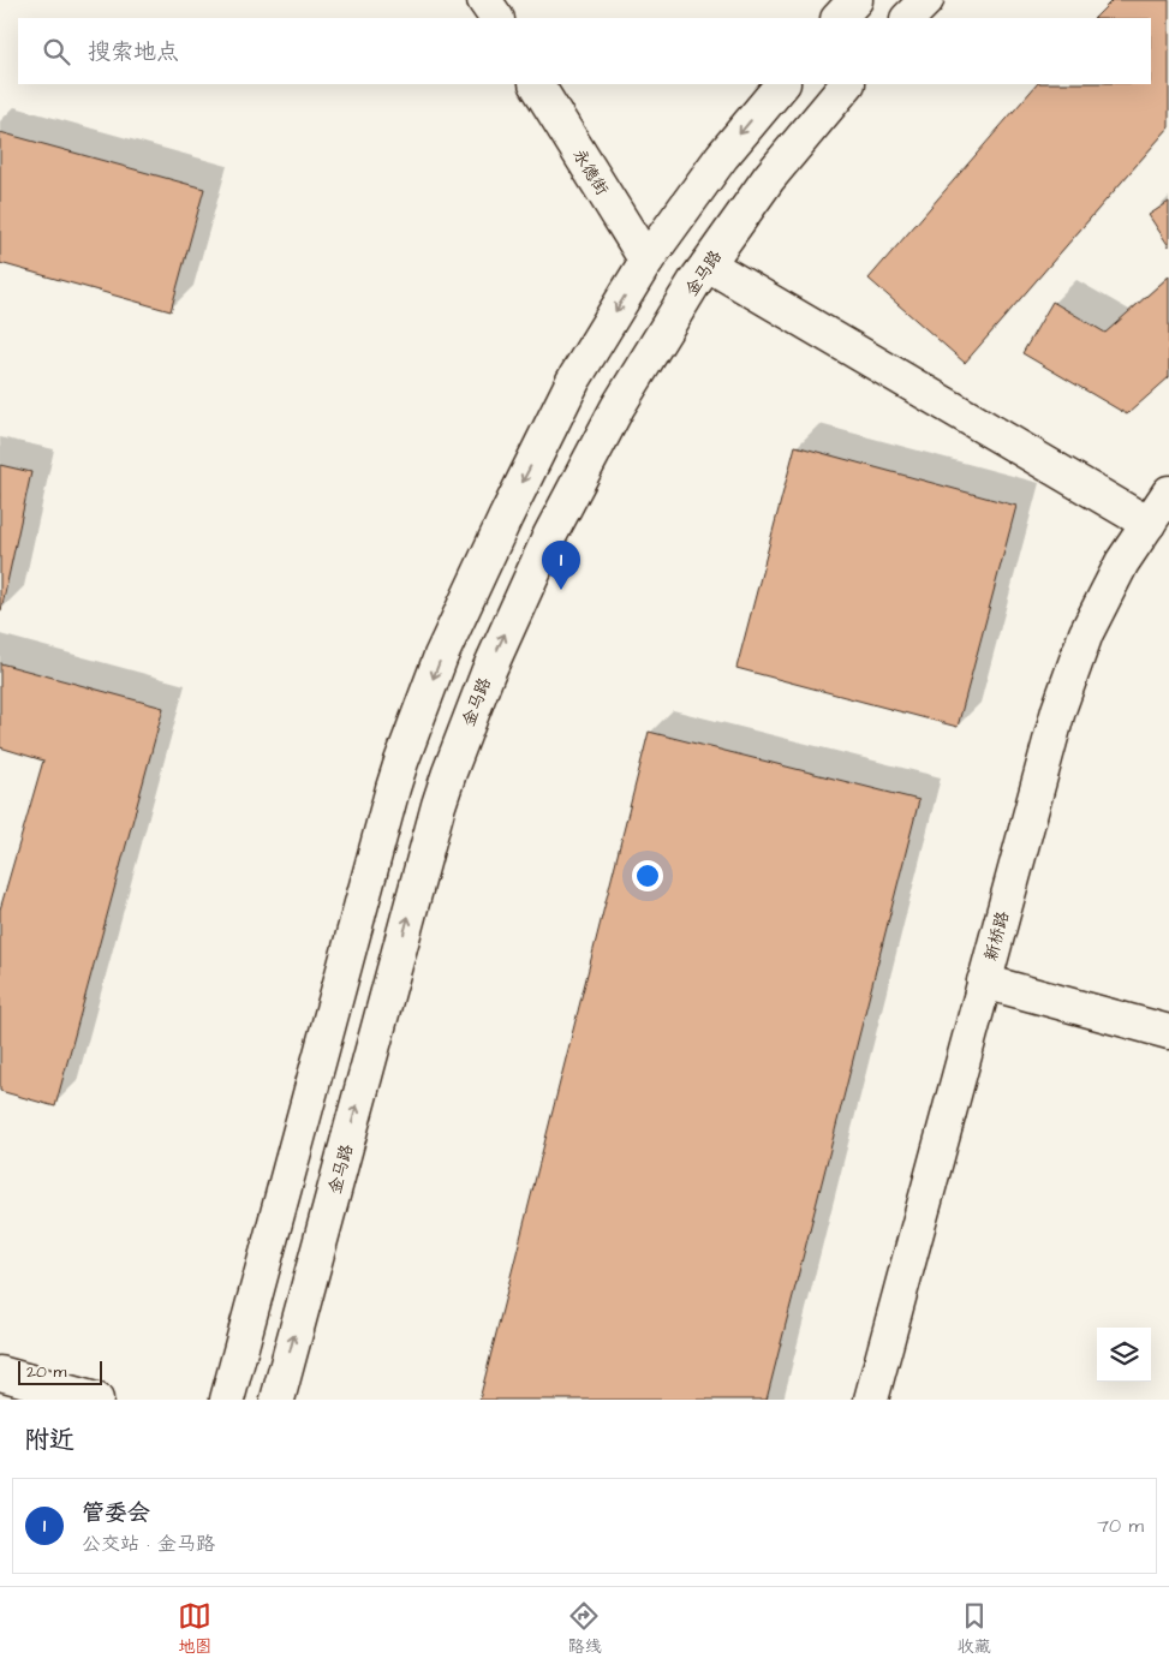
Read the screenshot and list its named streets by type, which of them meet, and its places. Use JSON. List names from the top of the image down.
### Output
{
  "streets": {
    "main road": ["永德街", "金马路", "新桥路"]
  },
  "scale_bar": "20 m",
  "page": {
    "search": "搜索地点",
    "pins": "1",
    "scale": "20 m",
    "heading": "附近",
    "list": [
      {
        "mark": "1",
        "name": "管委会",
        "note": "公交站 · 金马路",
        "value": "70 m"
      }
    ],
    "nav": ["地图", "路线", "收藏"]
  }
}
